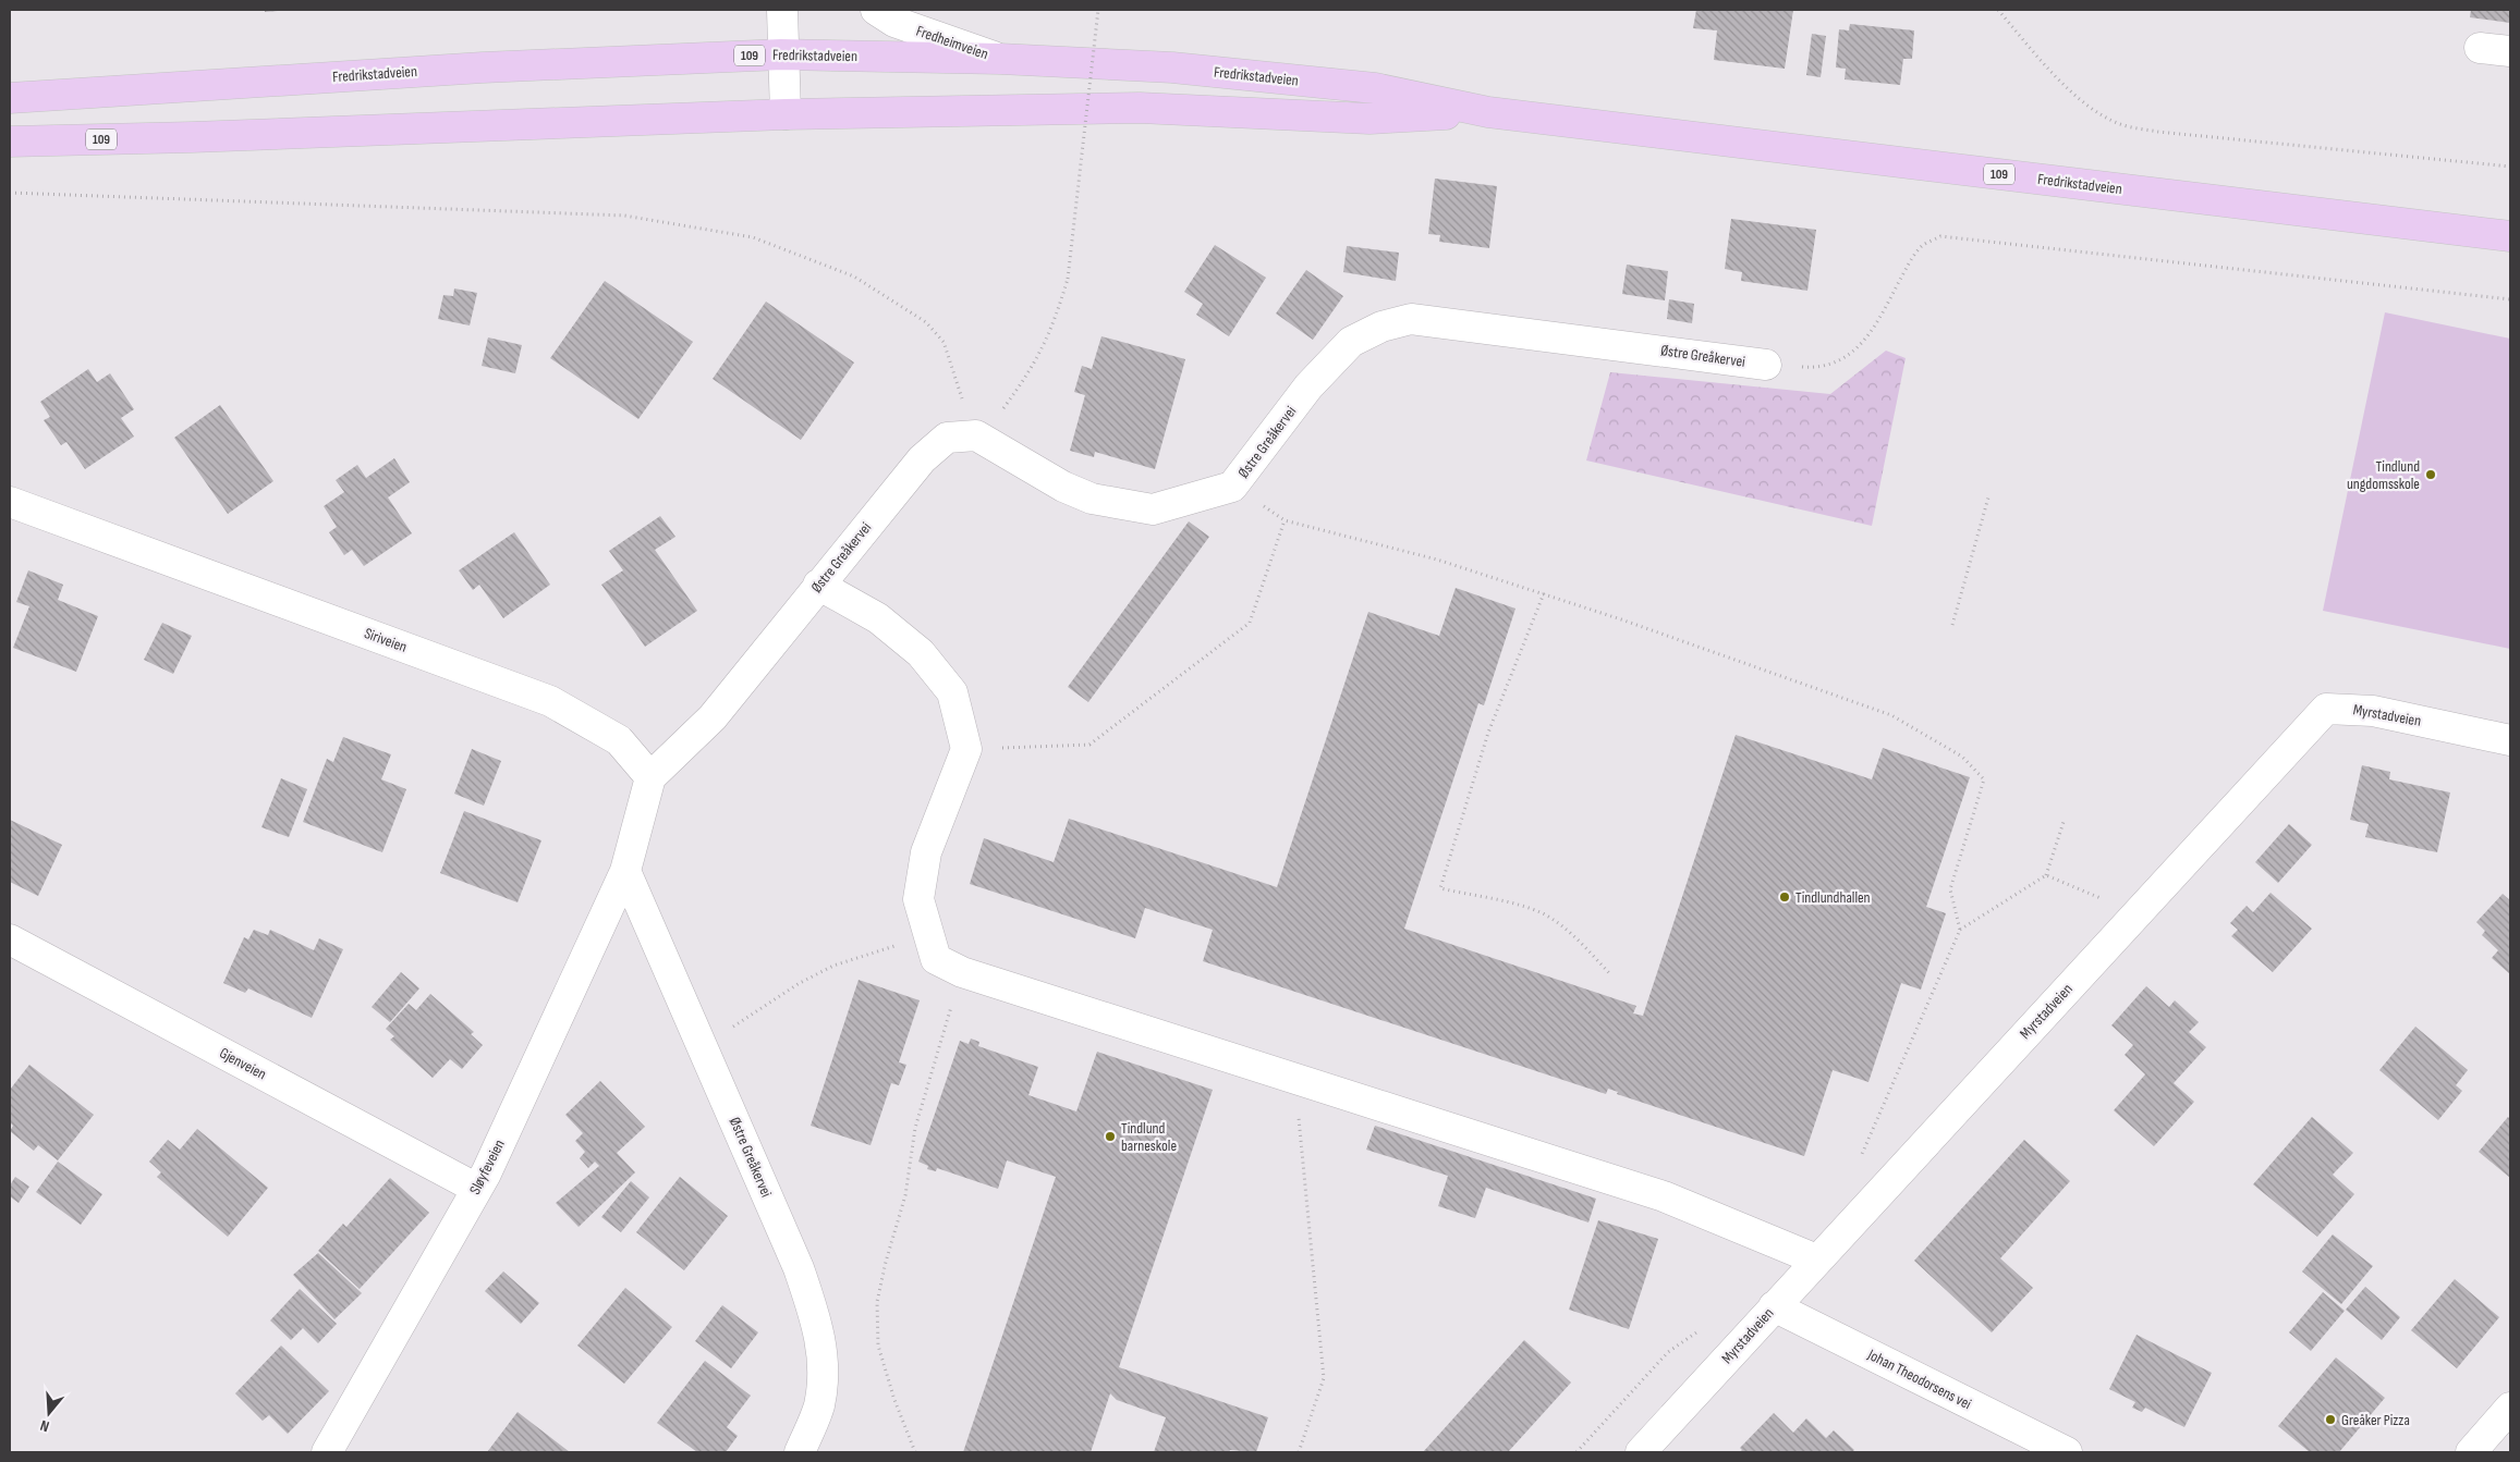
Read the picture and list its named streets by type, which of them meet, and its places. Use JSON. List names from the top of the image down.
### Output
{
  "streets": {
    "main road": ["109", "Fredrikstadveien"],
    "street": [
      "Fredheimveien",
      "Østre Greåkervei",
      "Siriveien",
      "Myrstadveien",
      "Gjenveien",
      "Sløyfeveien",
      "Johan Theodorsens vei"
    ]
  },
  "crossings": [
    ["Fredheimveien", "Fredrikstadveien"],
    ["Østre Greåkervei", "Siriveien"],
    ["Østre Greåkervei", "Sløyfeveien"],
    ["Myrstadveien", "Johan Theodorsens vei"],
    ["Gjenveien", "Sløyfeveien"]
  ],
  "places": [
    "Tindlund ungdomsskole",
    "Tindlundhallen",
    "Tindlund barneskole",
    "Greåker Pizza"
  ],
  "north": "bottom"
}
